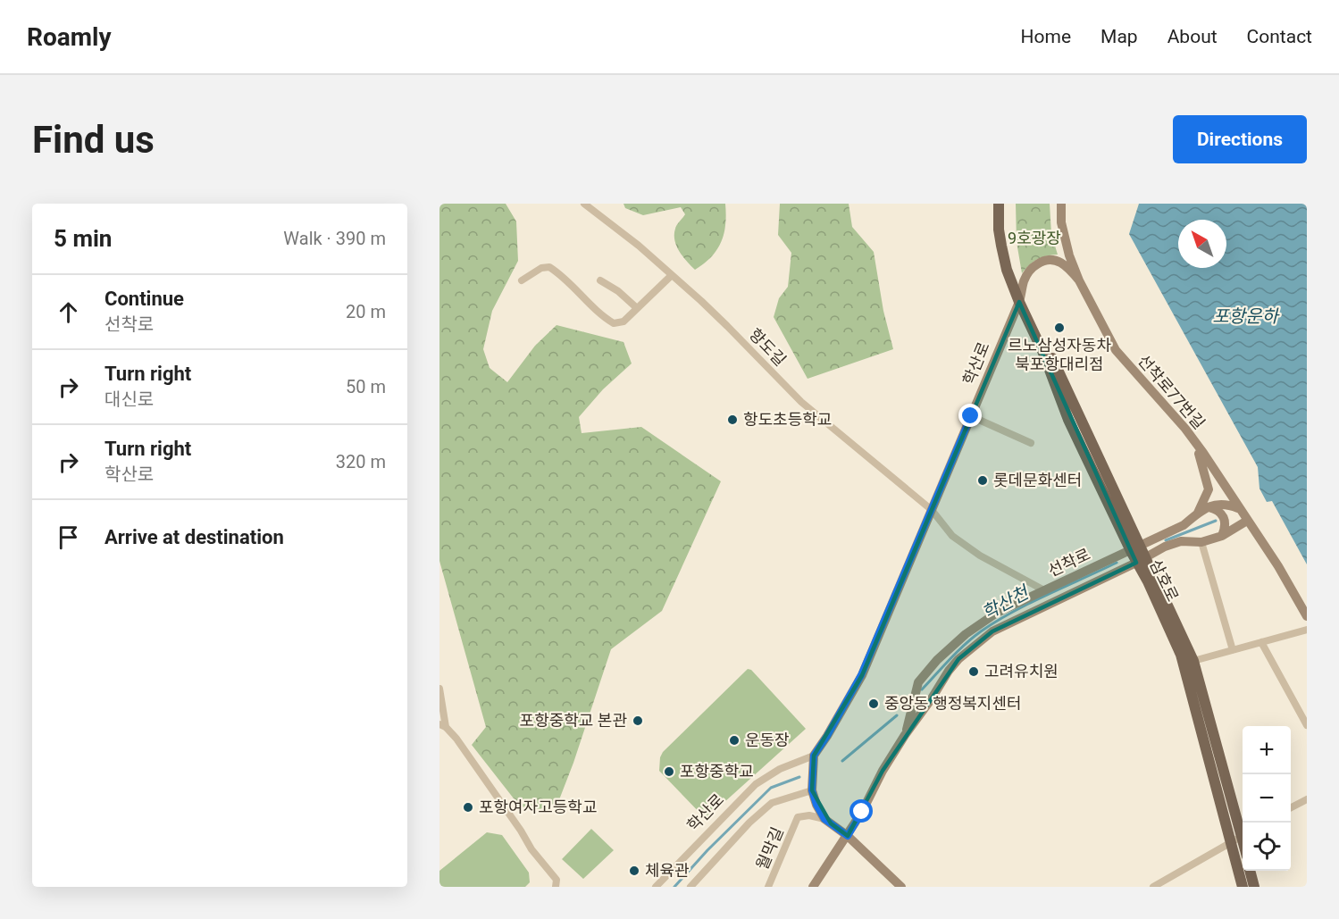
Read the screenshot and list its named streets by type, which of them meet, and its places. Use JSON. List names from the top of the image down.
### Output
{
  "streets": {
    "main road": ["삼호로"],
    "street": [
      "항도길",
      "학산로",
      "선착로77번길",
      "선착로",
      "월막길"
    ]
  },
  "crossings": [
    ["항도길", "학산로"],
    ["항도길", "선착로"],
    ["학산로", "선착로77번길"],
    ["학산로", "삼호로"],
    ["선착로77번길", "선착로"],
    ["선착로", "삼호로"]
  ],
  "water": ["포항운하", "학산천"],
  "parks": ["9호광장"],
  "places": [
    "르노삼성자동차 북포항대리점",
    "항도초등학교",
    "롯데문화센터",
    "고려유치원",
    "중앙동 행정복지센터",
    "포항중학교 본관",
    "운동장",
    "포항중학교",
    "포항여자고등학교",
    "체육관"
  ],
  "north": "top left",
  "page": {
    "header": "Roamly",
    "nav": [
      "Home",
      "Map",
      "About",
      "Contact"
    ],
    "buttons": "Directions",
    "title": "Find us",
    "heading": ["5 min", "Walk · 390 m"],
    "list": [
      ["Continue", "선착로", "20 m"],
      ["Turn right", "대신로", "50 m"],
      ["Turn right", "학산로", "320 m"],
      "Arrive at destination"
    ],
    "map_buttons": ["+", "−"]
  }
}
